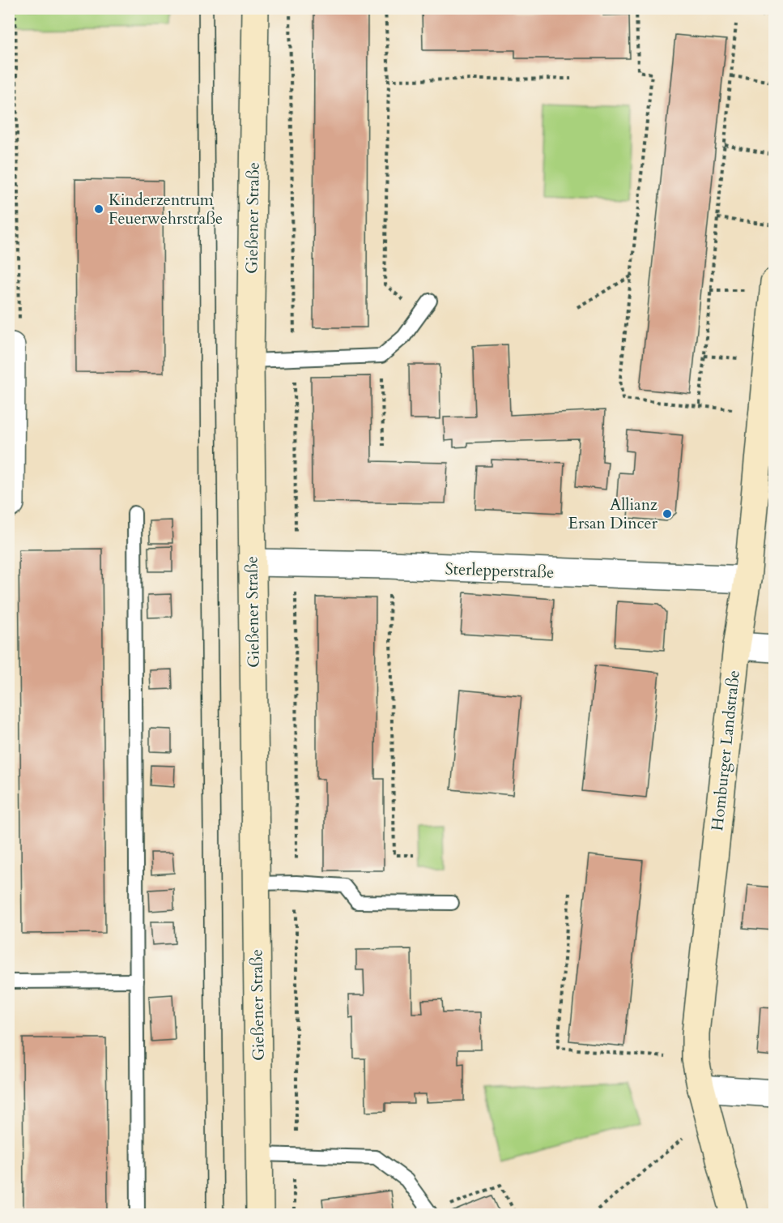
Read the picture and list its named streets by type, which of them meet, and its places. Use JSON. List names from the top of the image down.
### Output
{
  "streets": {
    "main road": ["Gießener Straße", "Homburger Landstraße"],
    "street": ["Sterlepperstraße"]
  },
  "crossings": [
    ["Gießener Straße", "Sterlepperstraße"],
    ["Sterlepperstraße", "Homburger Landstraße"]
  ],
  "places": ["Kinderzentrum Feuerwehrstraße", "Allianz Ersan Dincer"]
}
